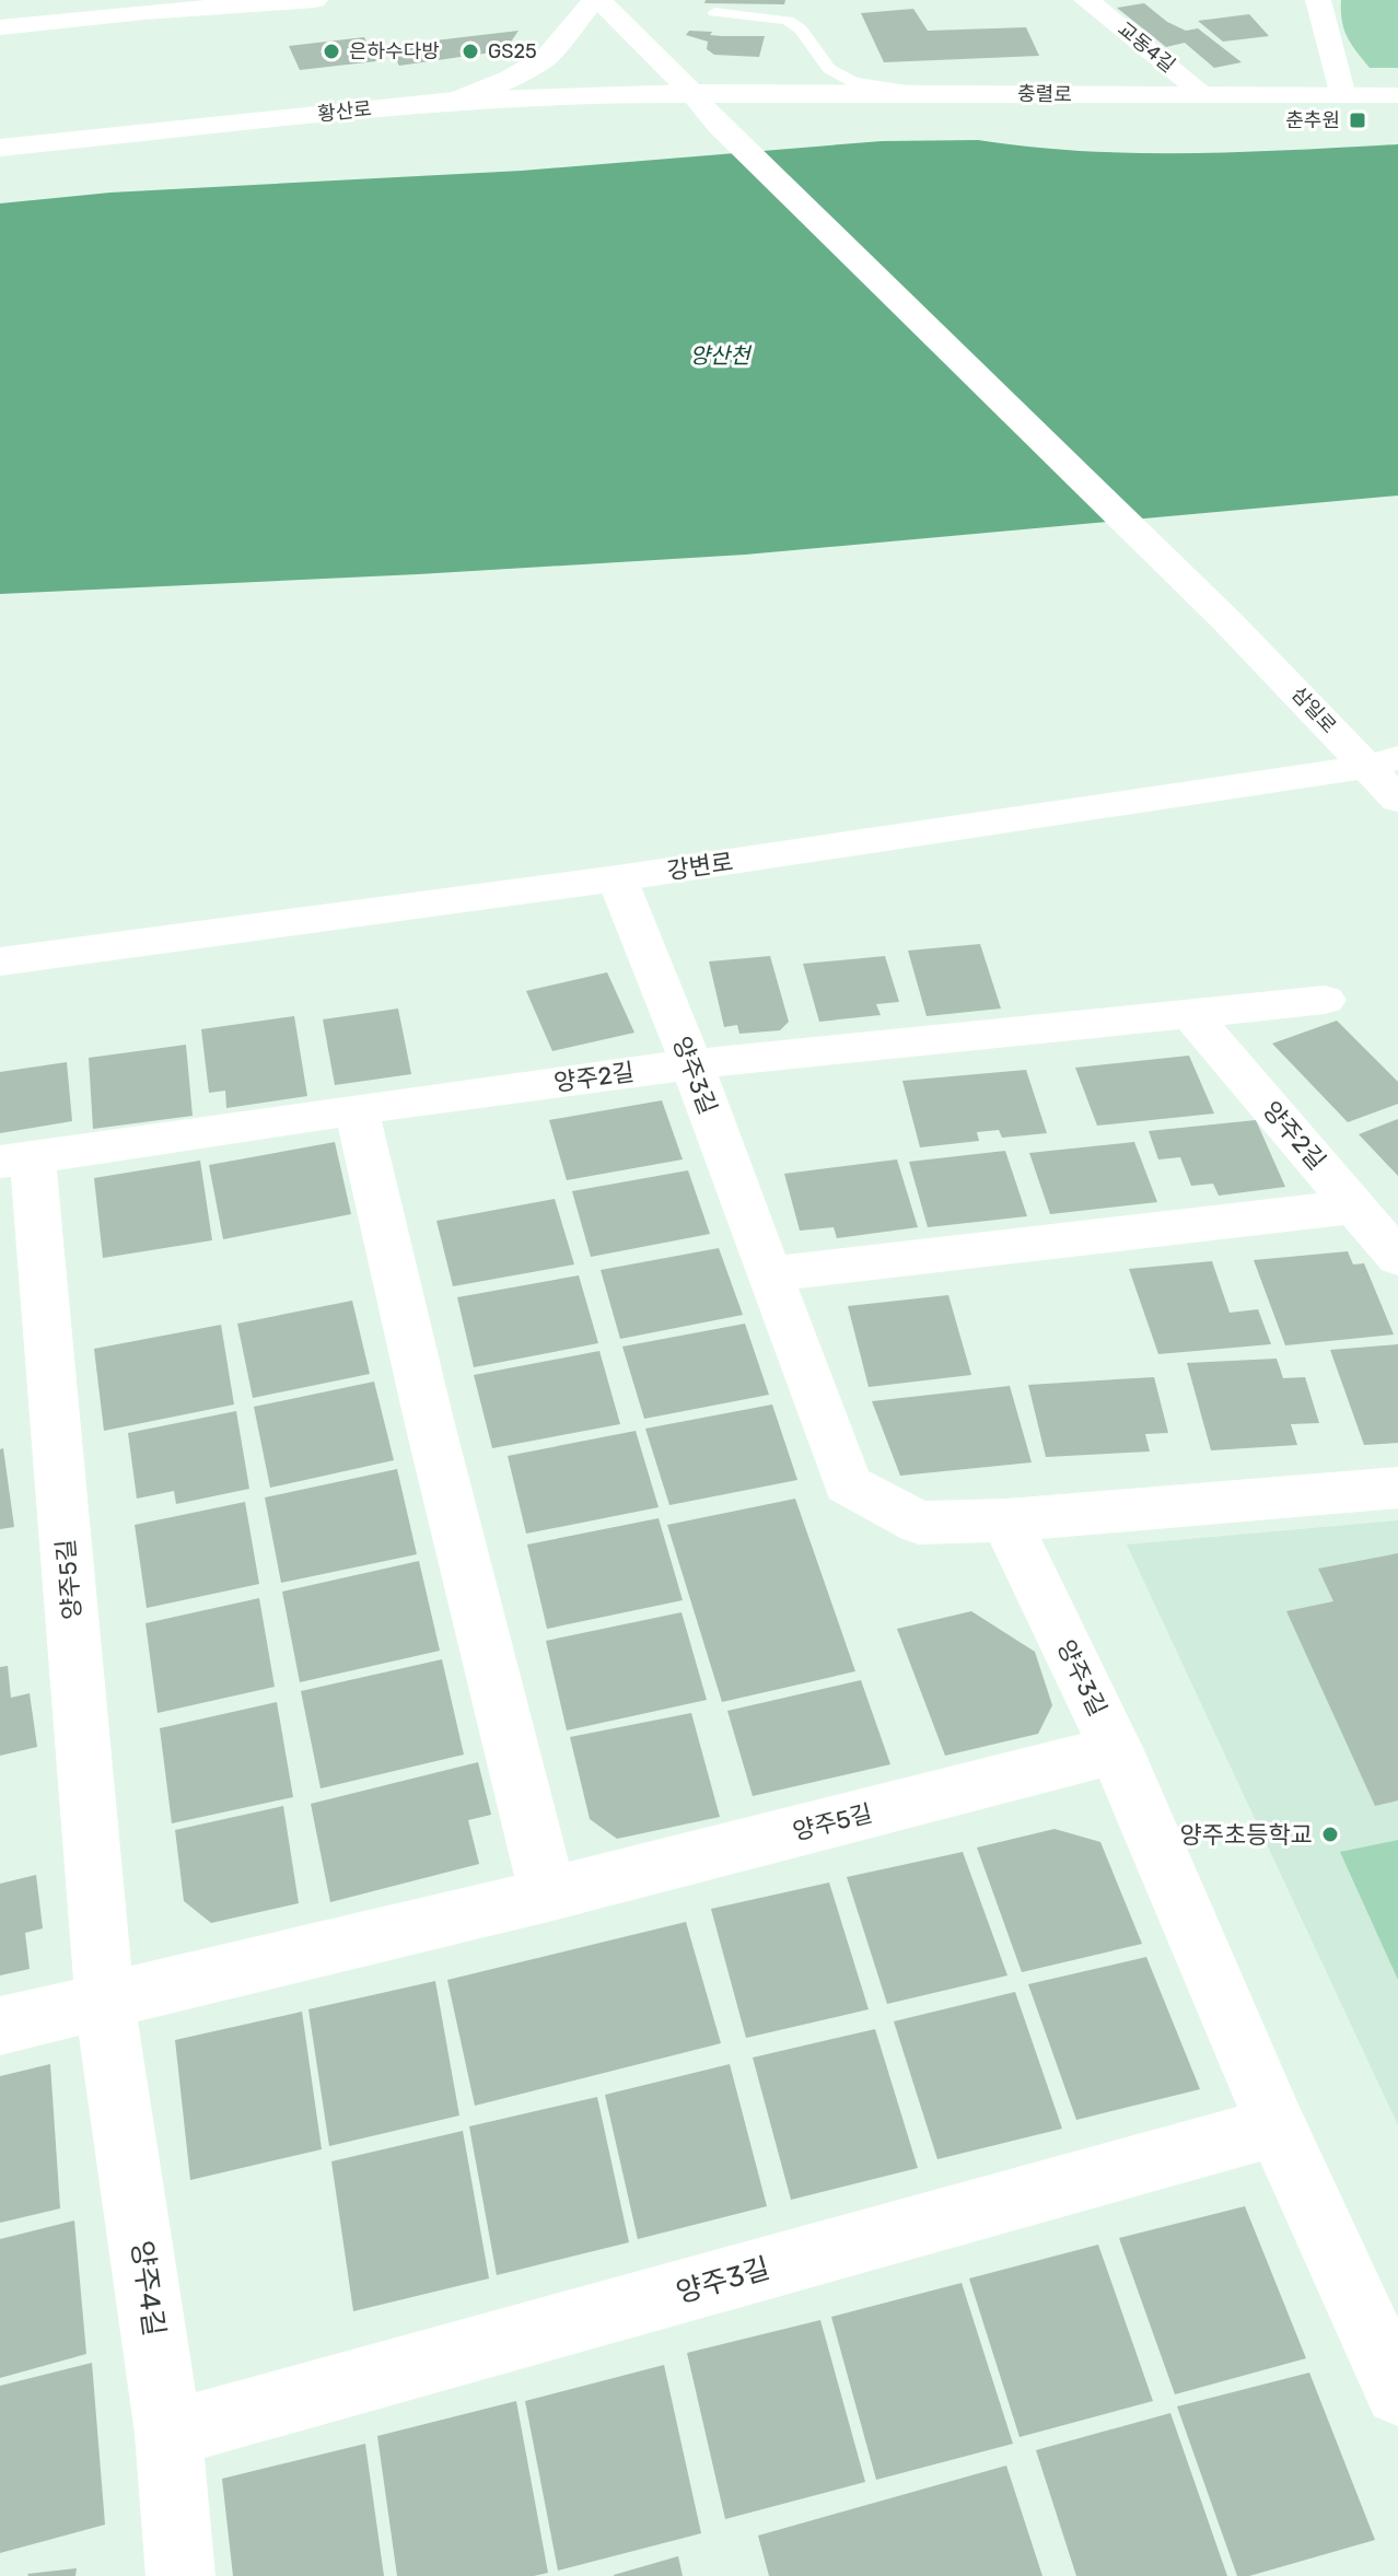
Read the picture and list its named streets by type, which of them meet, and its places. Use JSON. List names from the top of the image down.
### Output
{
  "streets": {
    "street": [
      "교동4길",
      "충렬로",
      "황산로",
      "삼일로",
      "강변로",
      "양주3길",
      "양주2길",
      "양주5길",
      "양주4길"
    ]
  },
  "crossings": [
    ["교동4길", "충렬로"],
    ["충렬로", "황산로"],
    ["충렬로", "삼일로"],
    ["황산로", "삼일로"],
    ["삼일로", "강변로"],
    ["강변로", "양주3길"],
    ["양주3길", "양주2길"],
    ["양주3길", "양주5길"],
    ["양주3길", "양주4길"],
    ["양주2길", "양주5길"],
    ["양주5길", "양주4길"]
  ],
  "water": ["양산천"],
  "places": {
    "other": ["은하수다방", "GS25", "양주초등학교"],
    "transit": ["춘추원"]
  }
}
